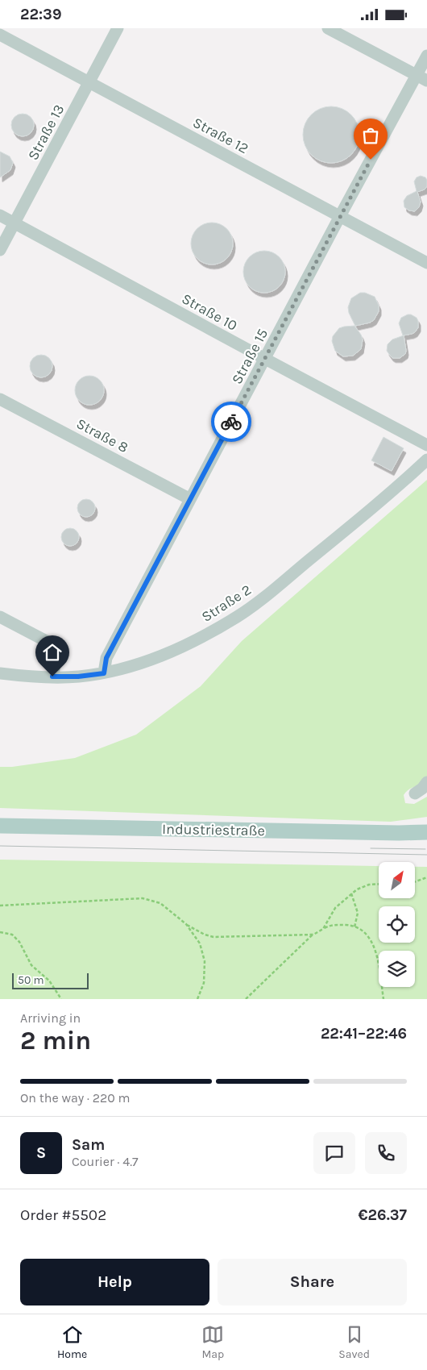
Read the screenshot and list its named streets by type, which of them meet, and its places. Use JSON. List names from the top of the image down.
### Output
{
  "streets": {
    "main road": ["Industriestraße"],
    "street": [
      "Straße 13",
      "Straße 12",
      "Straße 10",
      "Straße 15",
      "Straße 8",
      "Straße 2"
    ]
  },
  "crossings": [
    ["Straße 13", "Straße 12"],
    ["Straße 13", "Straße 10"],
    ["Straße 12", "Straße 15"],
    ["Straße 10", "Straße 15"],
    ["Straße 15", "Straße 8"],
    ["Straße 15", "Straße 2"]
  ],
  "scale_bar": "50 m",
  "north": "top right",
  "page": {
    "status": "22:39",
    "scale": "50 m",
    "heading": ["2 min", "Arriving in", "22:41–22:46"],
    "panel": [
      "Sam",
      "Courier · 4.7",
      "Order #5502",
      "€26.37"
    ],
    "bar": "On the way · 220 m",
    "round": "S",
    "buttons": ["Help", "Share"],
    "tabs": ["Home", "Map", "Saved"]
  }
}
